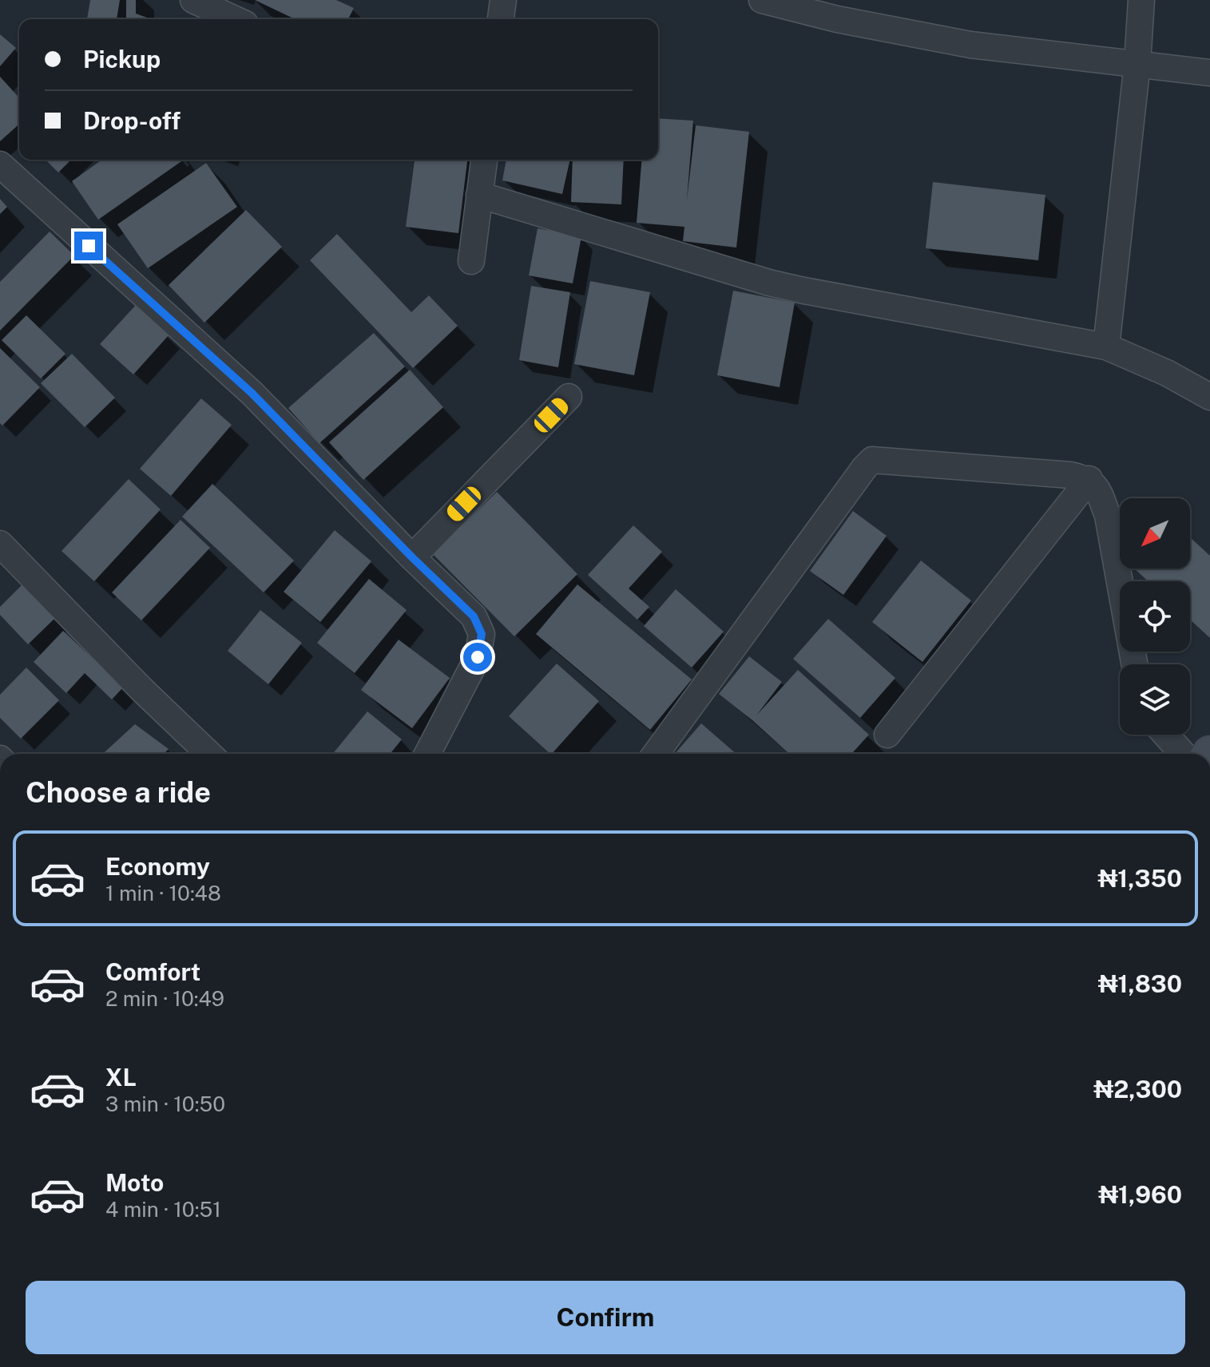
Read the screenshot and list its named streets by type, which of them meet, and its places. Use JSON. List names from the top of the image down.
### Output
{
  "north": "bottom left",
  "page": {
    "banner": ["Pickup", "Drop-off"],
    "heading": "Choose a ride",
    "list": [
      {
        "name": "Economy",
        "note": "1 min · 10:48",
        "value": "₦1,350"
      },
      {
        "name": "Comfort",
        "note": "2 min · 10:49",
        "value": "₦1,830"
      },
      {
        "name": "XL",
        "note": "3 min · 10:50",
        "value": "₦2,300"
      },
      {
        "name": "Moto",
        "note": "4 min · 10:51",
        "value": "₦1,960"
      }
    ],
    "buttons": "Confirm"
  }
}
